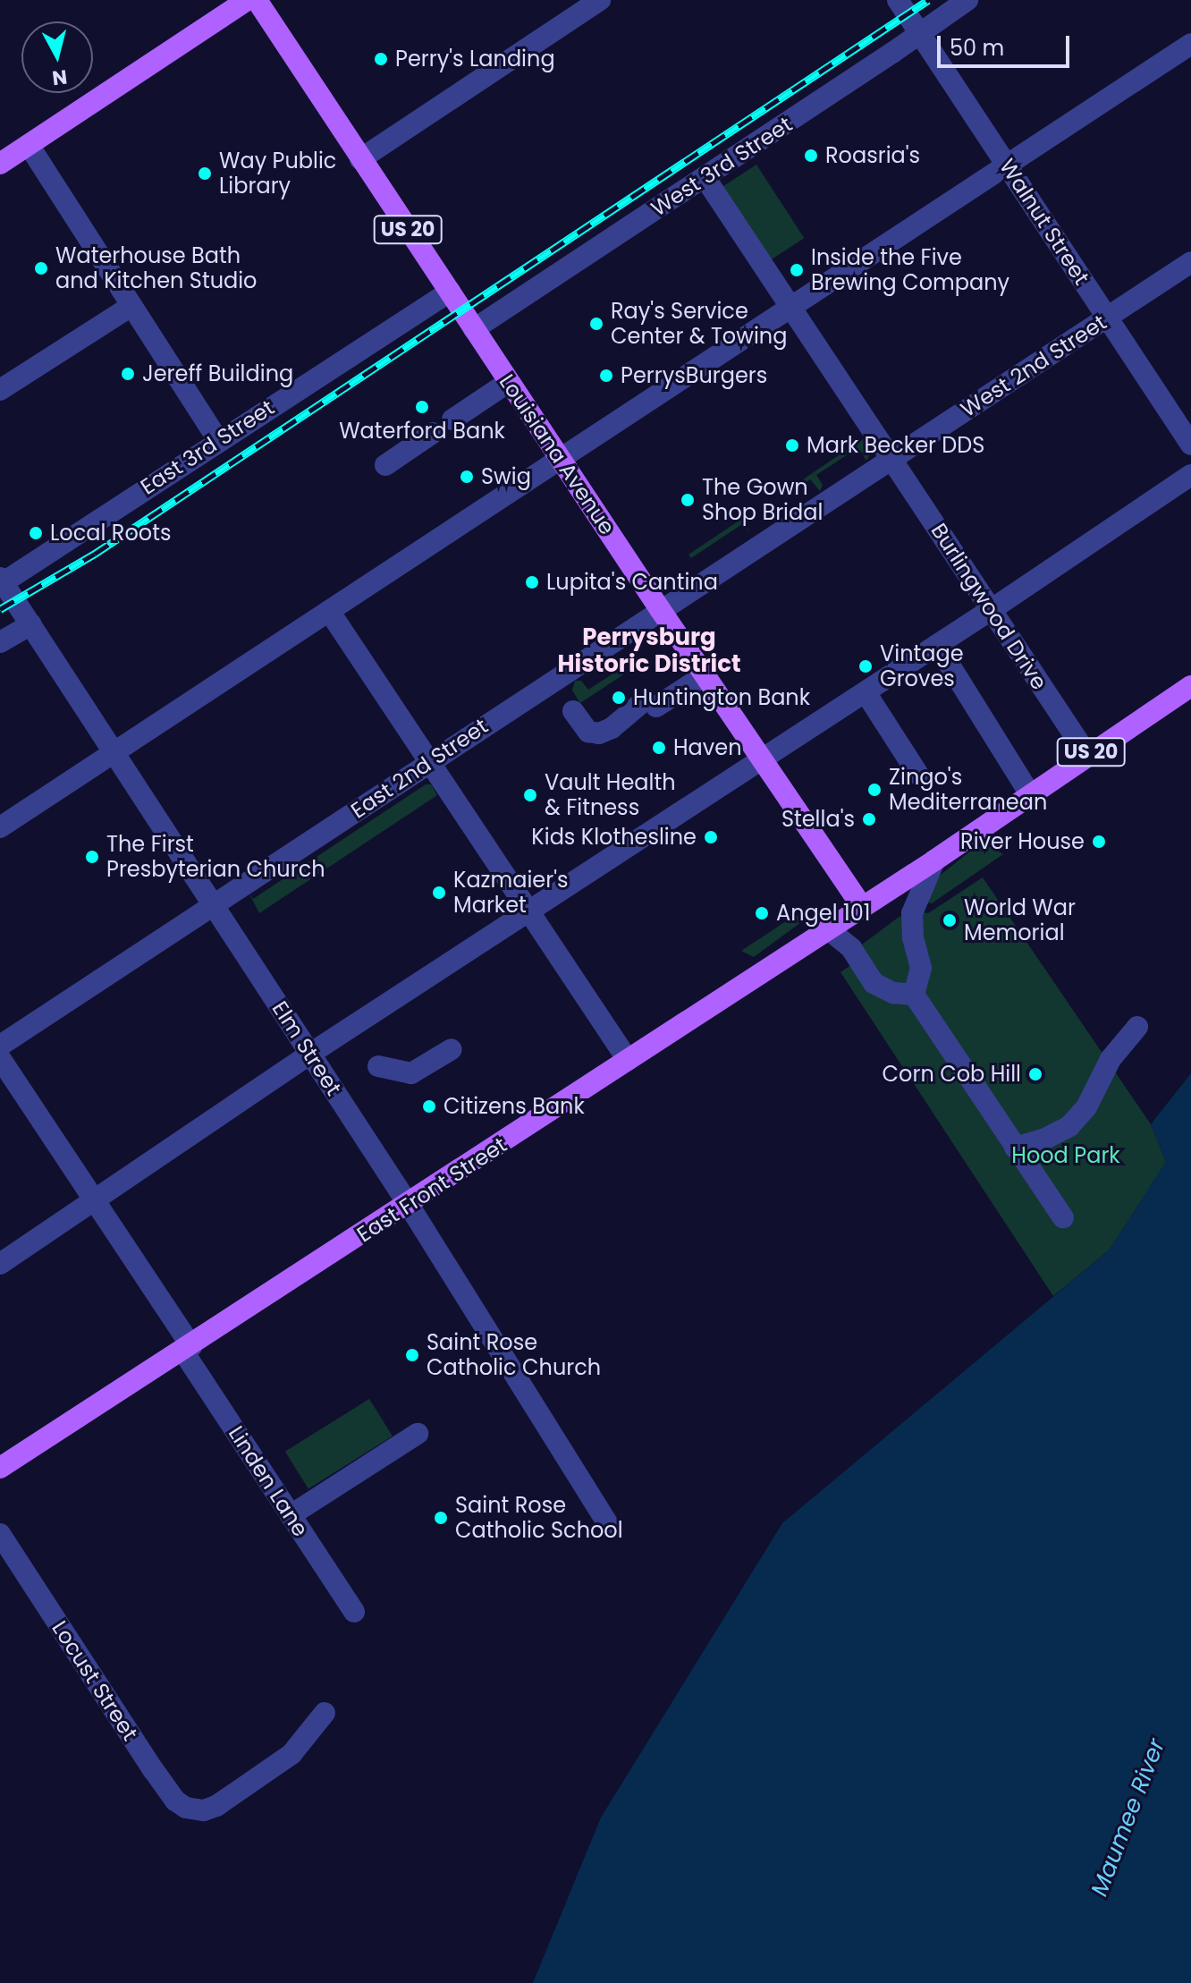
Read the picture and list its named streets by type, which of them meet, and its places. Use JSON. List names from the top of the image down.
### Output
{
  "streets": {
    "main road": ["US 20", "Louisiana Avenue", "East Front Street"],
    "street": [
      "West 3rd Street",
      "Walnut Street",
      "West 2nd Street",
      "East 3rd Street",
      "Burlingwood Drive",
      "East 2nd Street",
      "Elm Street",
      "Linden Lane",
      "Locust Street"
    ]
  },
  "crossings": [
    ["West 3rd Street", "Walnut Street"],
    ["West 3rd Street", "Louisiana Avenue"],
    ["West 3rd Street", "Burlingwood Drive"],
    ["Walnut Street", "West 2nd Street"],
    ["US 20", "Louisiana Avenue"],
    ["US 20", "Burlingwood Drive"],
    ["US 20", "East Front Street"],
    ["West 2nd Street", "Louisiana Avenue"],
    ["West 2nd Street", "Burlingwood Drive"],
    ["West 2nd Street", "East 2nd Street"],
    ["East 3rd Street", "Louisiana Avenue"],
    ["East 3rd Street", "Elm Street"],
    ["Louisiana Avenue", "East 2nd Street"],
    ["Louisiana Avenue", "East Front Street"],
    ["East 2nd Street", "Elm Street"],
    ["Elm Street", "East Front Street"],
    ["East Front Street", "Linden Lane"]
  ],
  "districts": ["Perrysburg Historic District"],
  "water": ["Maumee River"],
  "parks": ["Hood Park"],
  "places": [
    "Perry's Landing",
    "Roasria's",
    "Way Public Library",
    "Waterhouse Bath and Kitchen Studio",
    "Inside the Five Brewing Company",
    "Ray's Service Center & Towing",
    "Jereff Building",
    "PerrysBurgers",
    "Waterford Bank",
    "Mark Becker DDS",
    "Swig",
    "The Gown Shop Bridal",
    "Local Roots",
    "Lupita's Cantina",
    "Vintage Groves",
    "Huntington Bank",
    "Haven",
    "Zingo's Mediterranean",
    "Vault Health & Fitness",
    "Stella's",
    "Kids Klothesline",
    "River House",
    "The First Presbyterian Church",
    "Kazmaier's Market",
    "Angel 101",
    "World War Memorial",
    "Corn Cob Hill",
    "Citizens Bank",
    "Saint Rose Catholic Church",
    "Saint Rose Catholic School"
  ],
  "scale_bar": "50 m",
  "north": "bottom"
}
